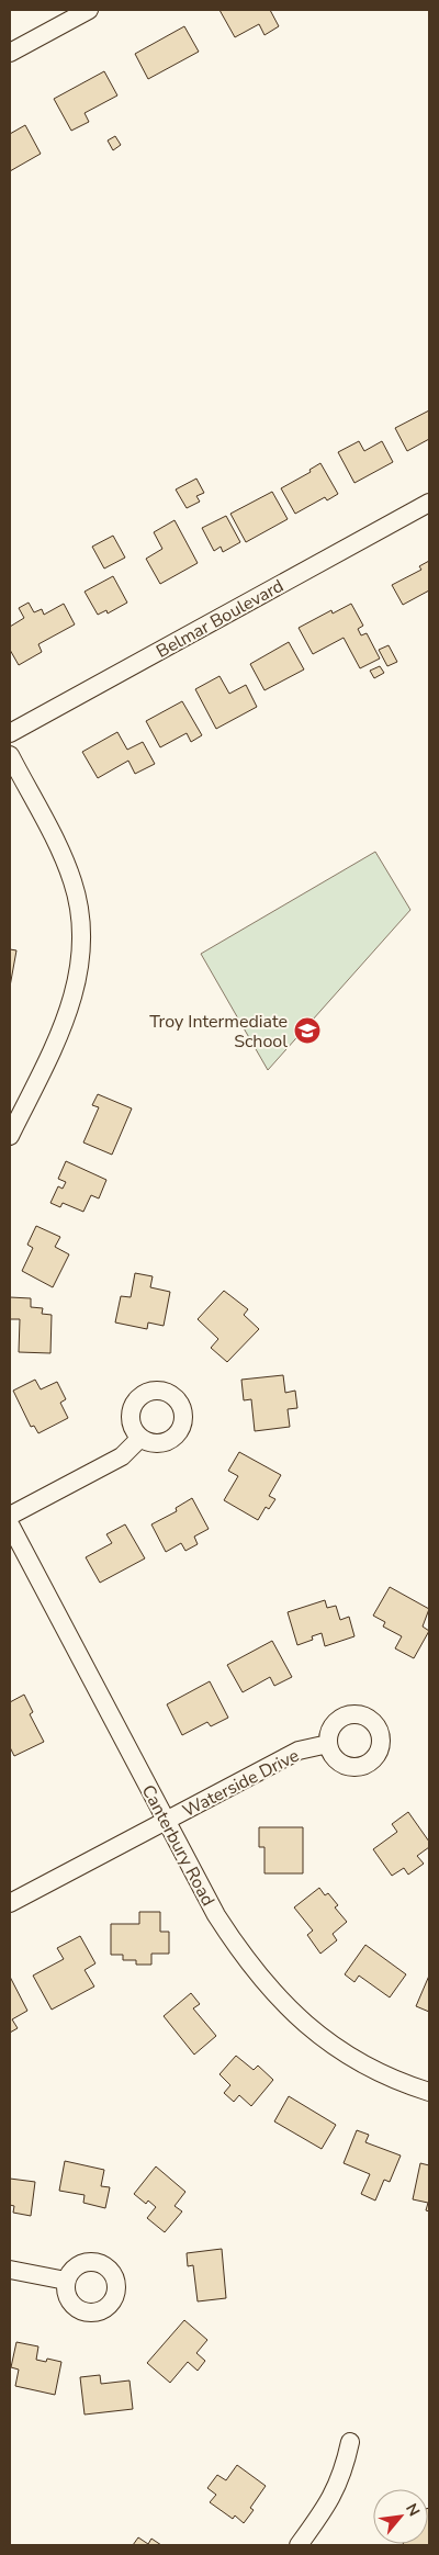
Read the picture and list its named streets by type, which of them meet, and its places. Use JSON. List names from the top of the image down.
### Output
{
  "streets": {
    "street": ["Belmar Boulevard", "Waterside Drive", "Canterbury Road"]
  },
  "crossings": [
    ["Waterside Drive", "Canterbury Road"]
  ],
  "places": {
    "school or university": ["Troy Intermediate School"]
  },
  "north": "top right"
}
